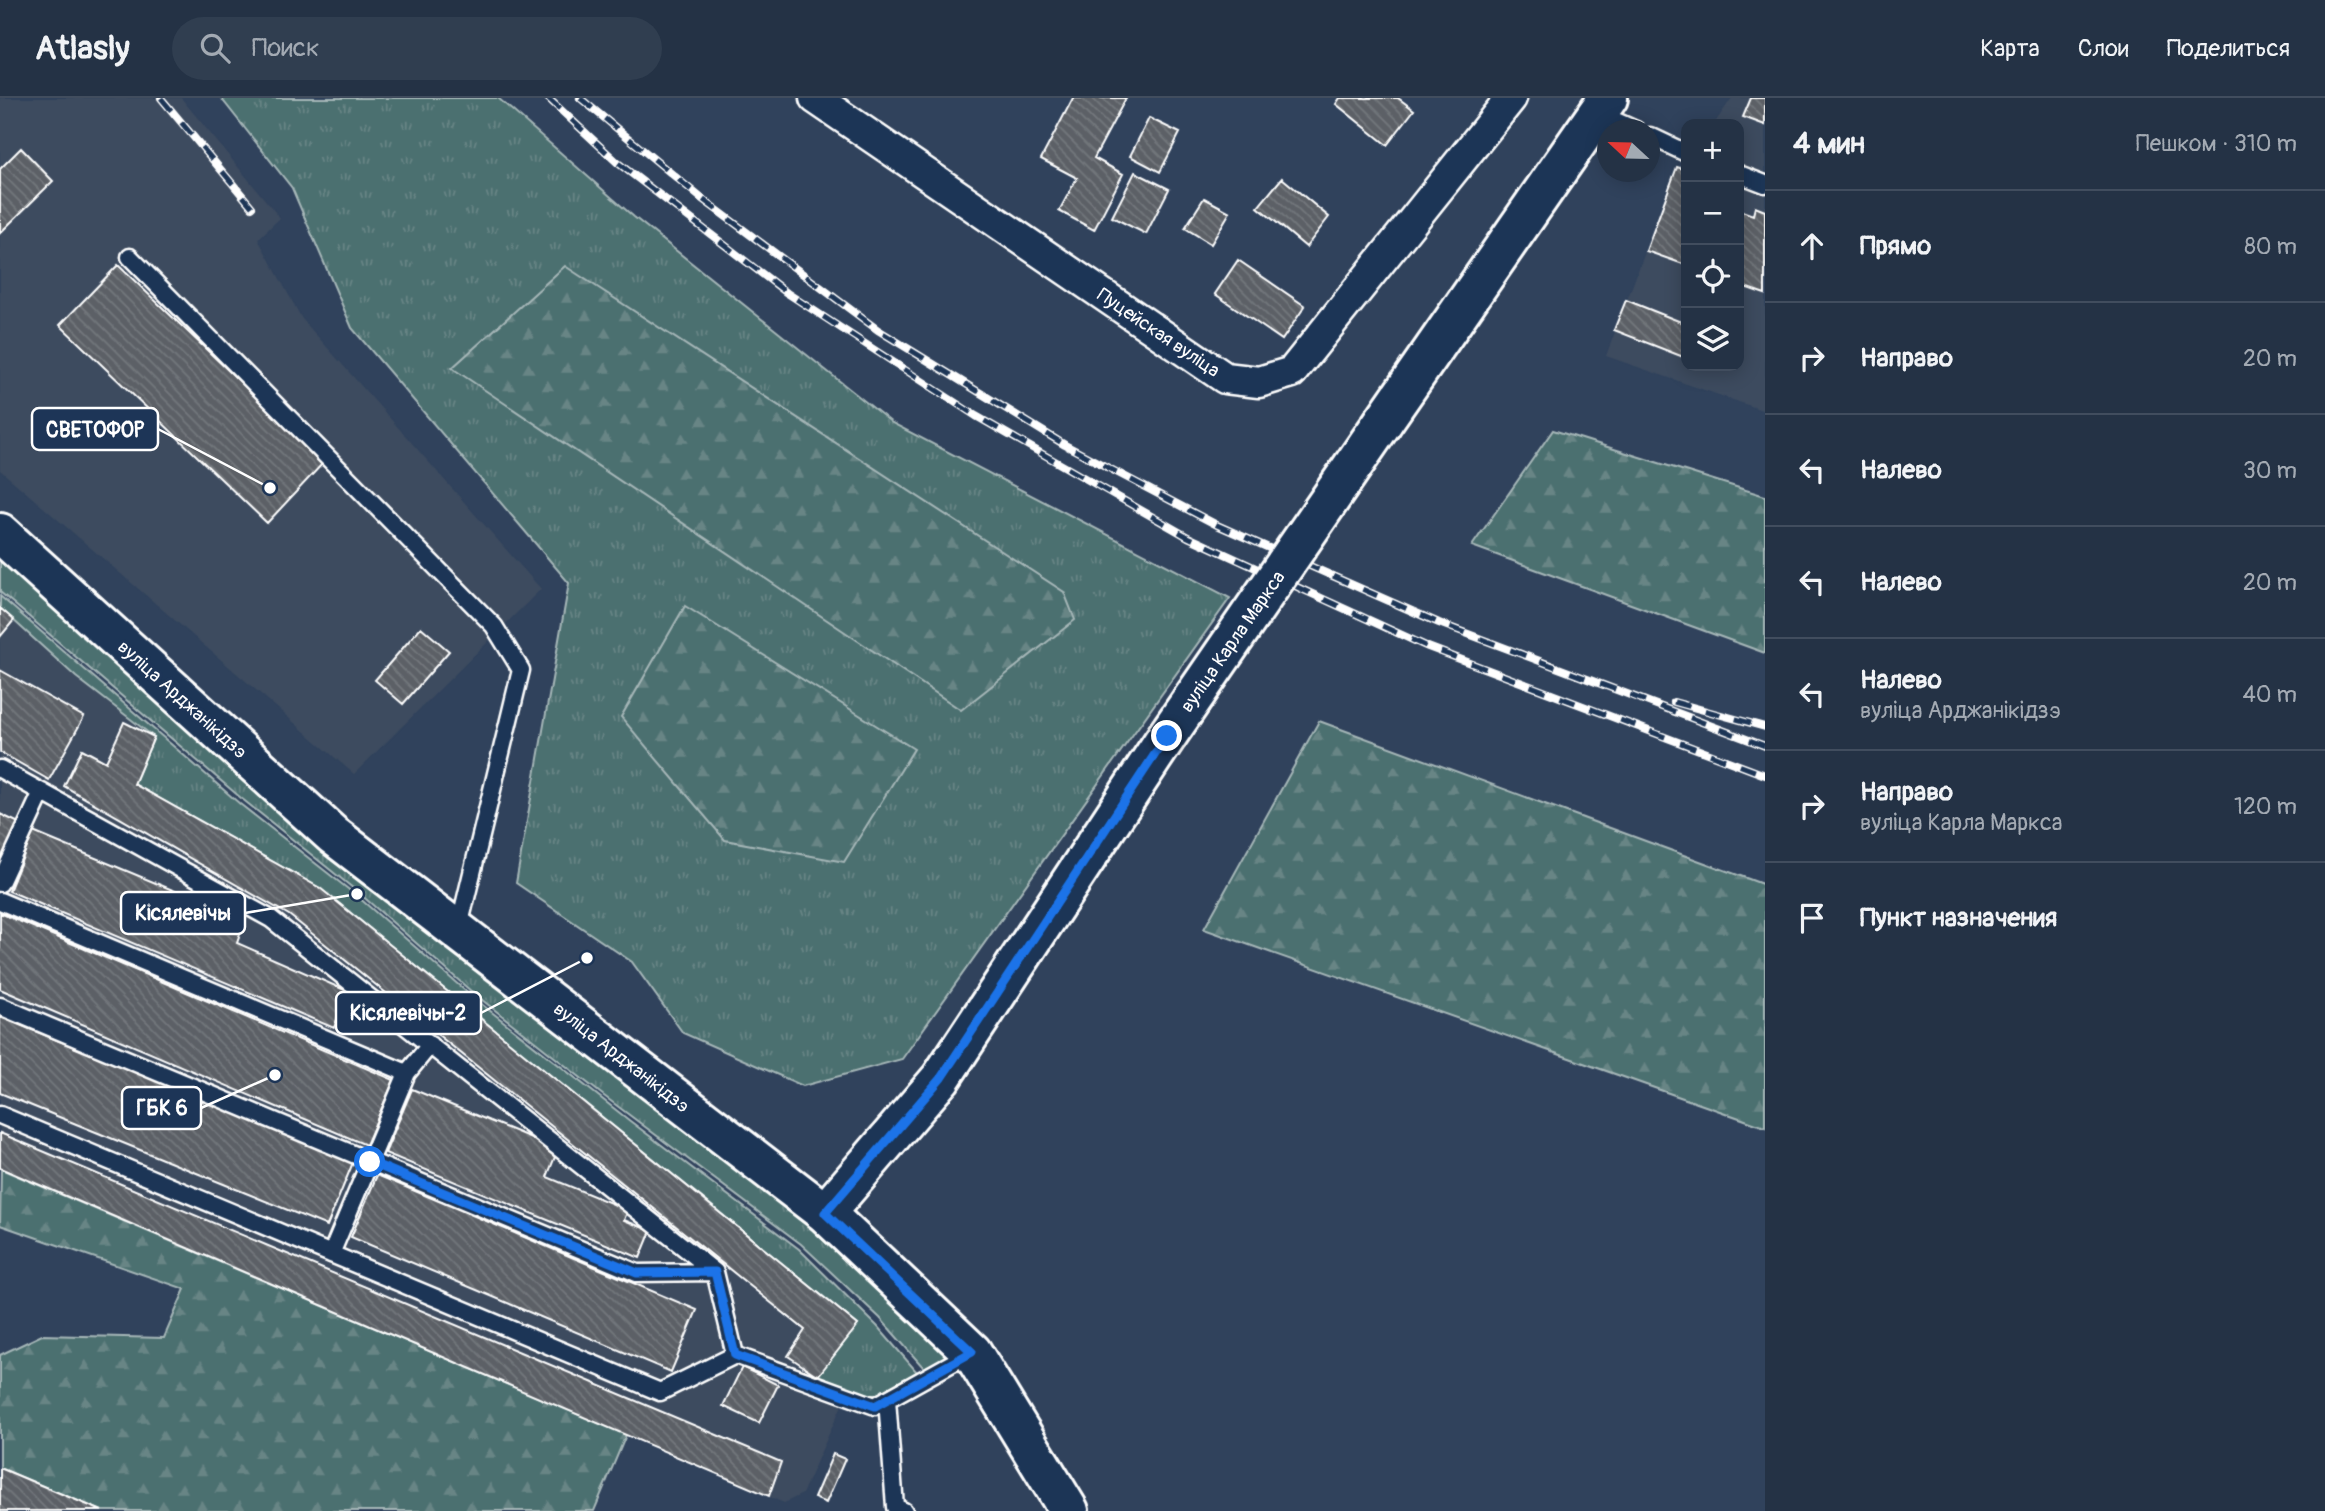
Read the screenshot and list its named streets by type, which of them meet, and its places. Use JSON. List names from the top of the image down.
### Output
{
  "streets": {
    "main road": ["вуліца Карла Маркса", "вуліца Арджанікідзэ"],
    "street": ["Пуцейская вуліца"]
  },
  "crossings": [
    ["вуліца Карла Маркса", "вуліца Арджанікідзэ"]
  ],
  "places": [
    "СВЕТОФОР",
    "Кісялевічы",
    "Кісялевічы-2",
    "ГБК 6"
  ],
  "north": "left",
  "page": {
    "header": "Atlasly",
    "search": "Поиск",
    "nav": ["Карта", "Слои", "Поделиться"],
    "heading": ["4 мин", "Пешком · 310 m"],
    "map_buttons": ["+", "−"],
    "list": [
      ["Прямо", "80 m"],
      ["Направо", "20 m"],
      ["Налево", "30 m"],
      ["Налево", "20 m"],
      ["Налево", "вуліца Арджанікідзэ", "40 m"],
      ["Направо", "вуліца Карла Маркса", "120 m"],
      "Пункт назначения"
    ]
  }
}
